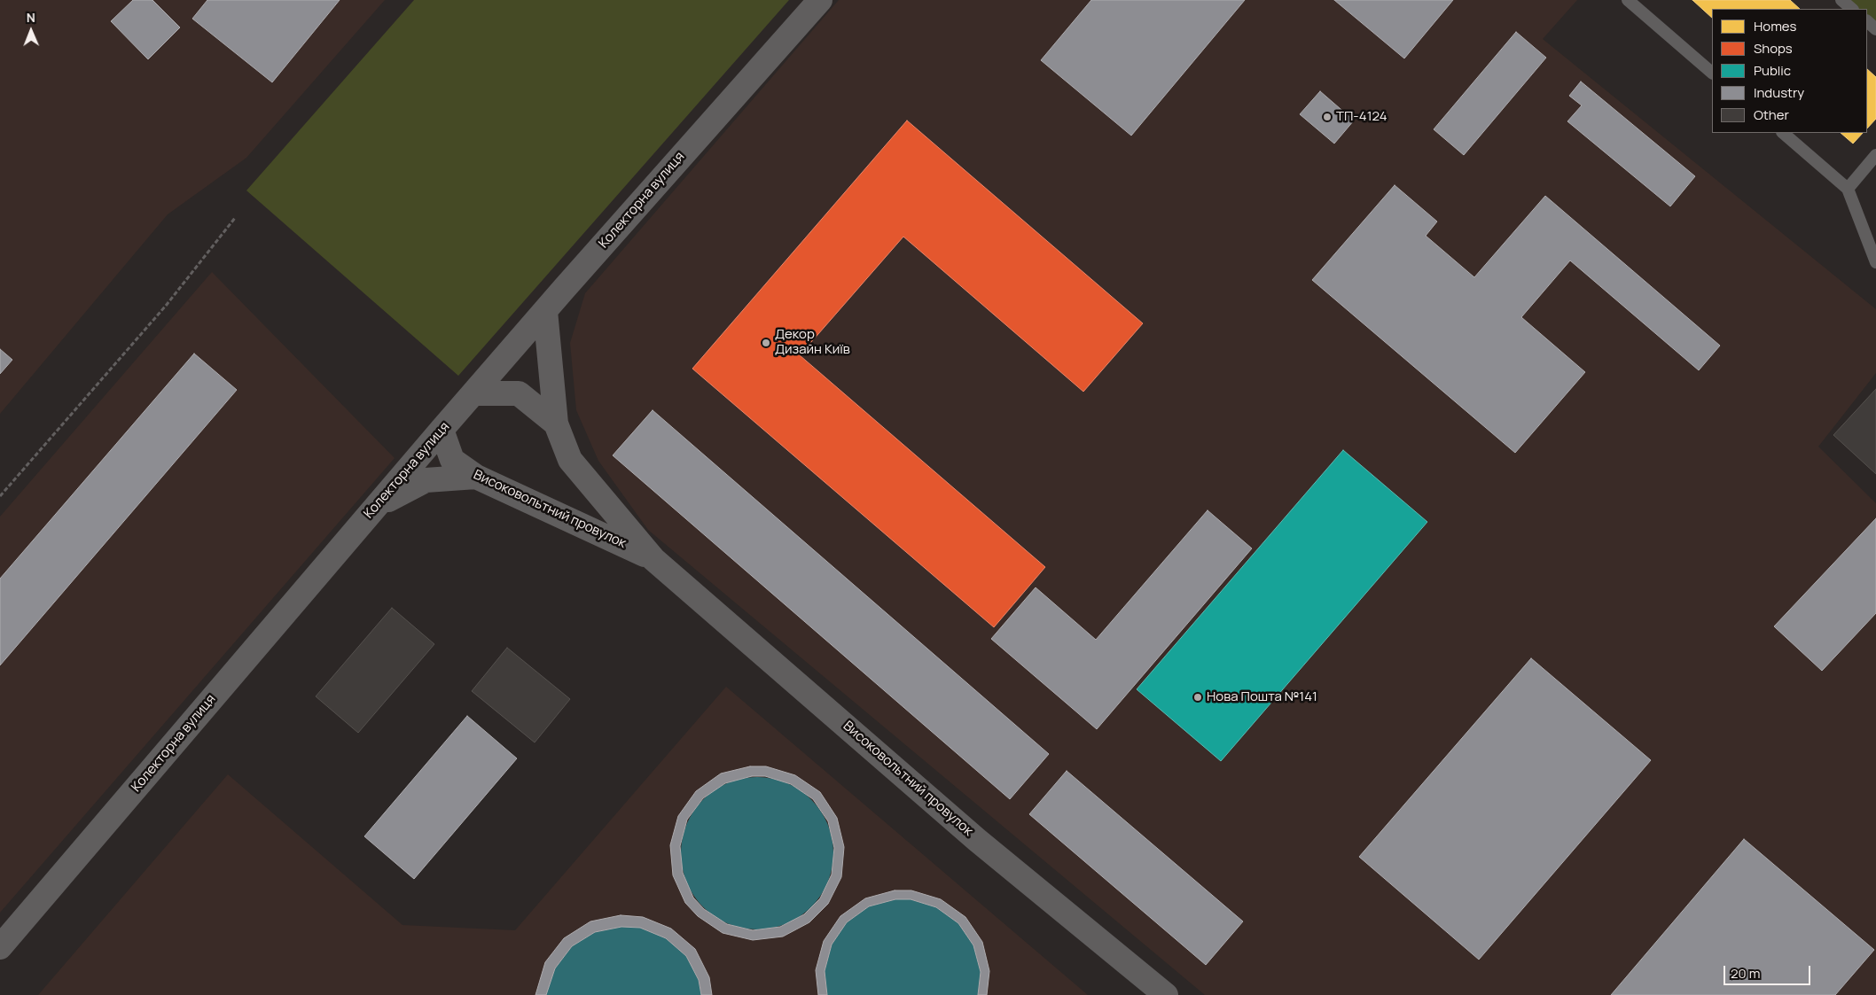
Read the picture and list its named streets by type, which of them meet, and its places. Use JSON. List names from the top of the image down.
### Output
{
  "streets": {
    "street": ["Колекторна вулиця", "Високовольтний провулок"]
  },
  "crossings": [
    ["Колекторна вулиця", "Високовольтний провулок"]
  ],
  "places": ["ТП-4124", "Декор Дизайн Київ", "Нова Пошта №141"],
  "legend": [
    "Homes",
    "Shops",
    "Public",
    "Industry",
    "Other"
  ],
  "scale_bar": "20 m",
  "north": "top"
}
